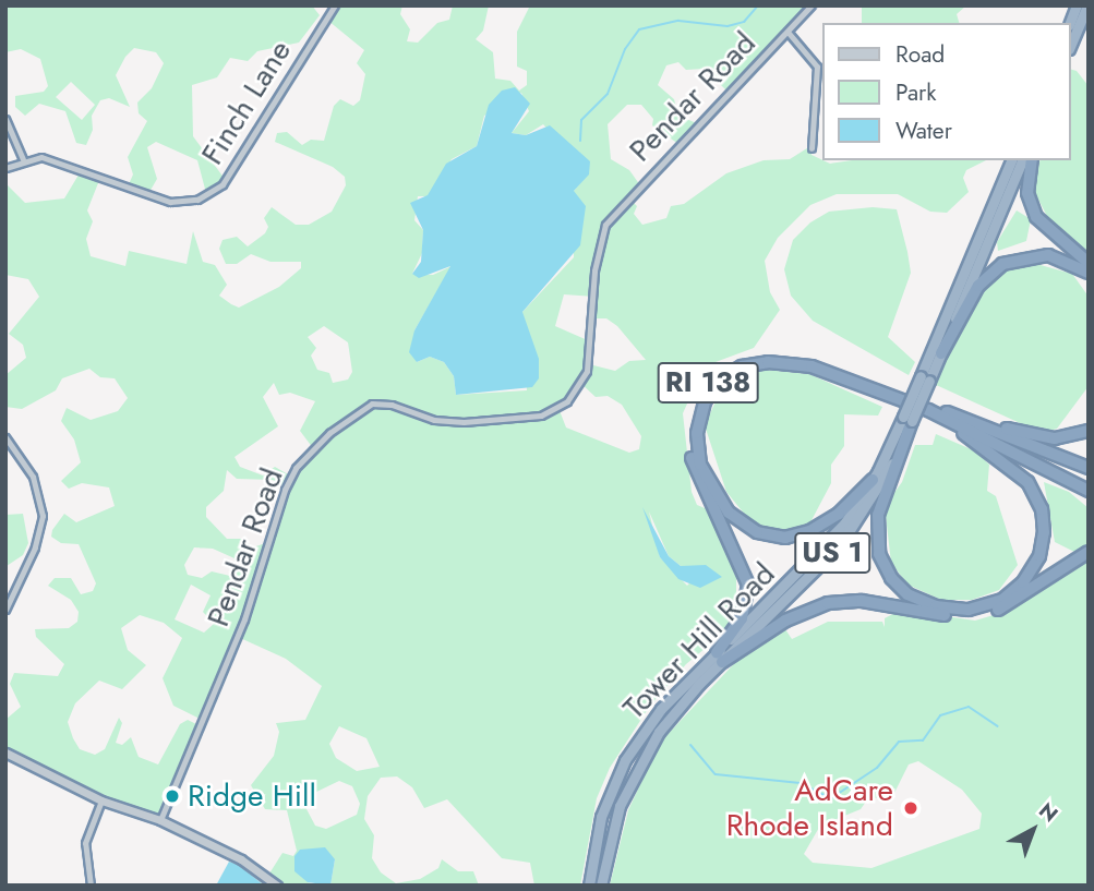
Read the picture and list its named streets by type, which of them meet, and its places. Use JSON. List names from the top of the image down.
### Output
{
  "streets": {
    "highway": ["RI 138", "US 1", "Tower Hill Road"],
    "street": ["Pendar Road", "Finch Lane"]
  },
  "crossings": [
    ["RI 138", "Tower Hill Road"]
  ],
  "places": ["Ridge Hill", "AdCare Rhode Island"],
  "legend": ["Road", "Park", "Water"],
  "north": "top right"
}
